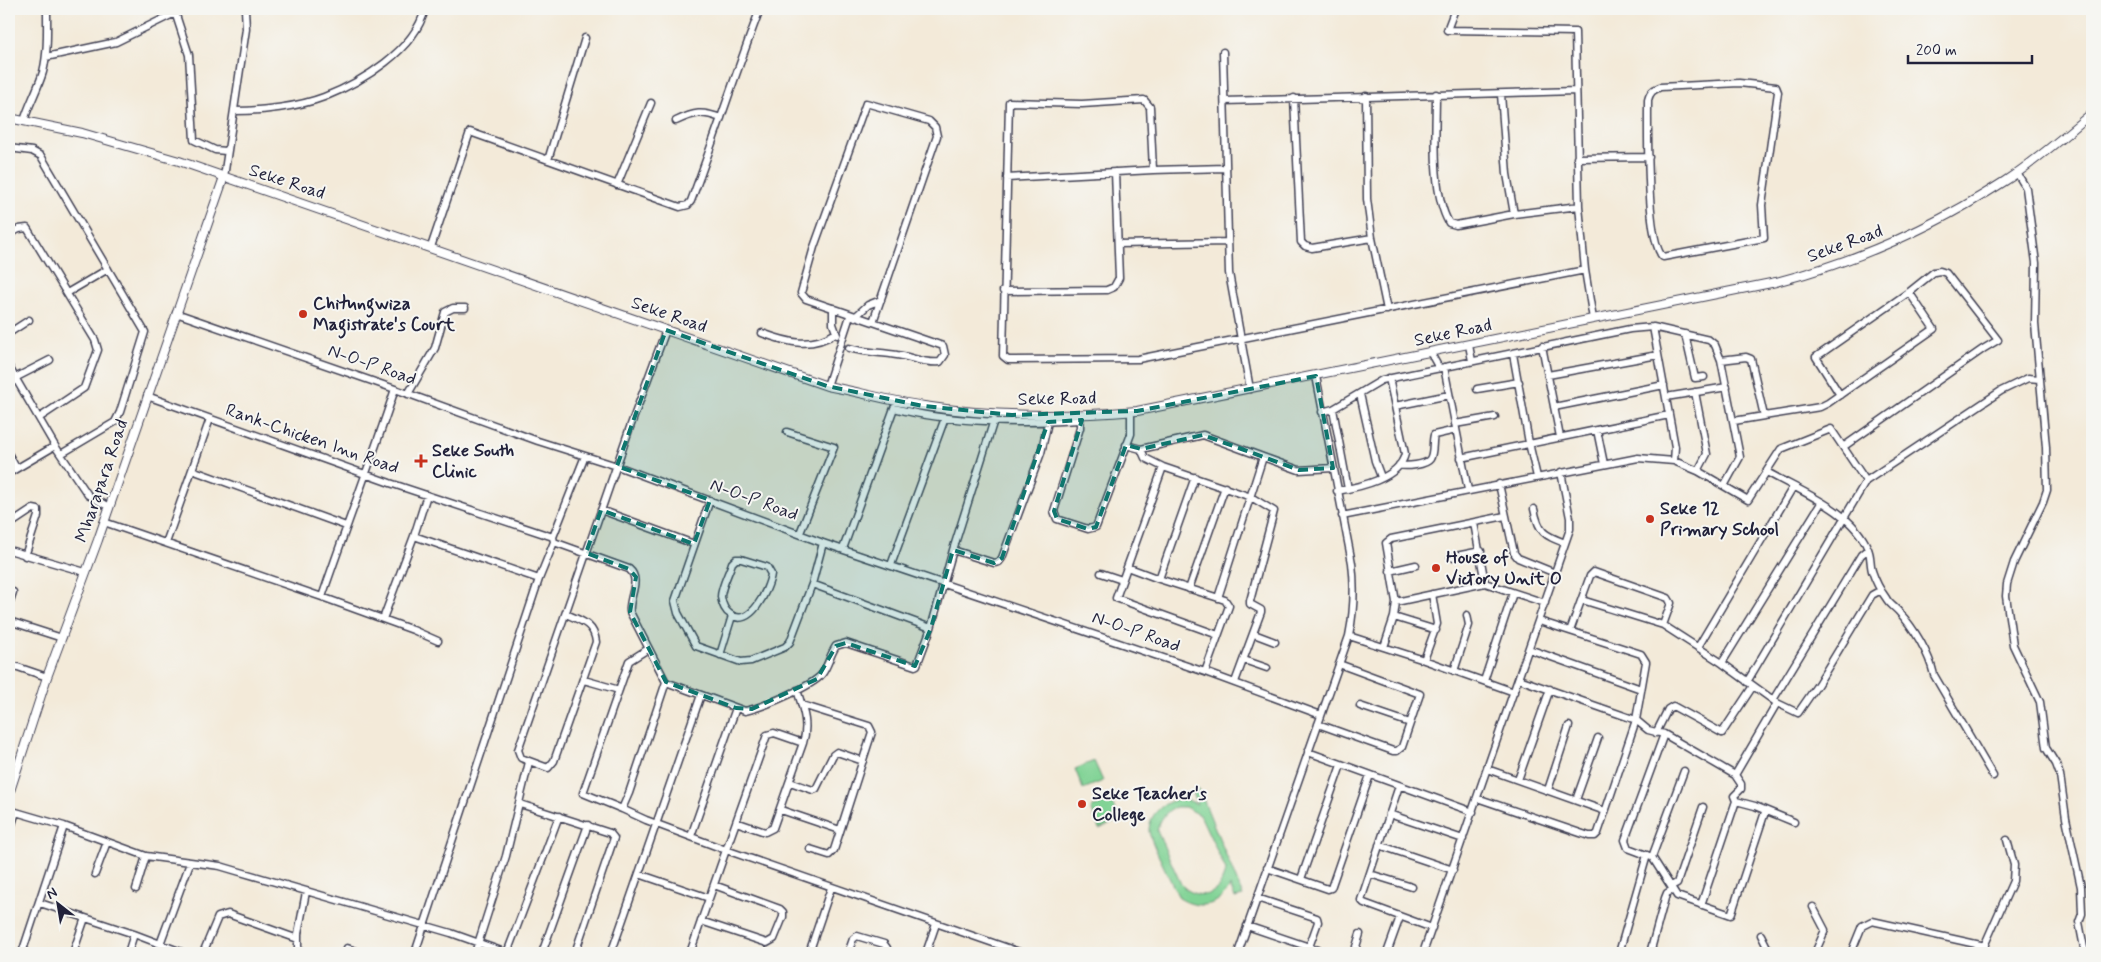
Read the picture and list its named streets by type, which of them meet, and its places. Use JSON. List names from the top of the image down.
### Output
{
  "streets": {
    "main road": ["Seke Road", "Mharapara Road"],
    "street": ["N-O-P Road", "Rank-Chicken Inn Road"]
  },
  "crossings": [
    ["Seke Road", "Mharapara Road"],
    ["N-O-P Road", "Mharapara Road"],
    ["Rank-Chicken Inn Road", "Mharapara Road"]
  ],
  "places": {
    "other": [
      "Chitungwiza Magistrate's Court",
      "Seke 12 Primary School",
      "House of Victory Unit O",
      "Seke Teacher's College"
    ],
    "health": ["Seke South Clinic"]
  },
  "scale_bar": "200 m",
  "north": "top left"
}
